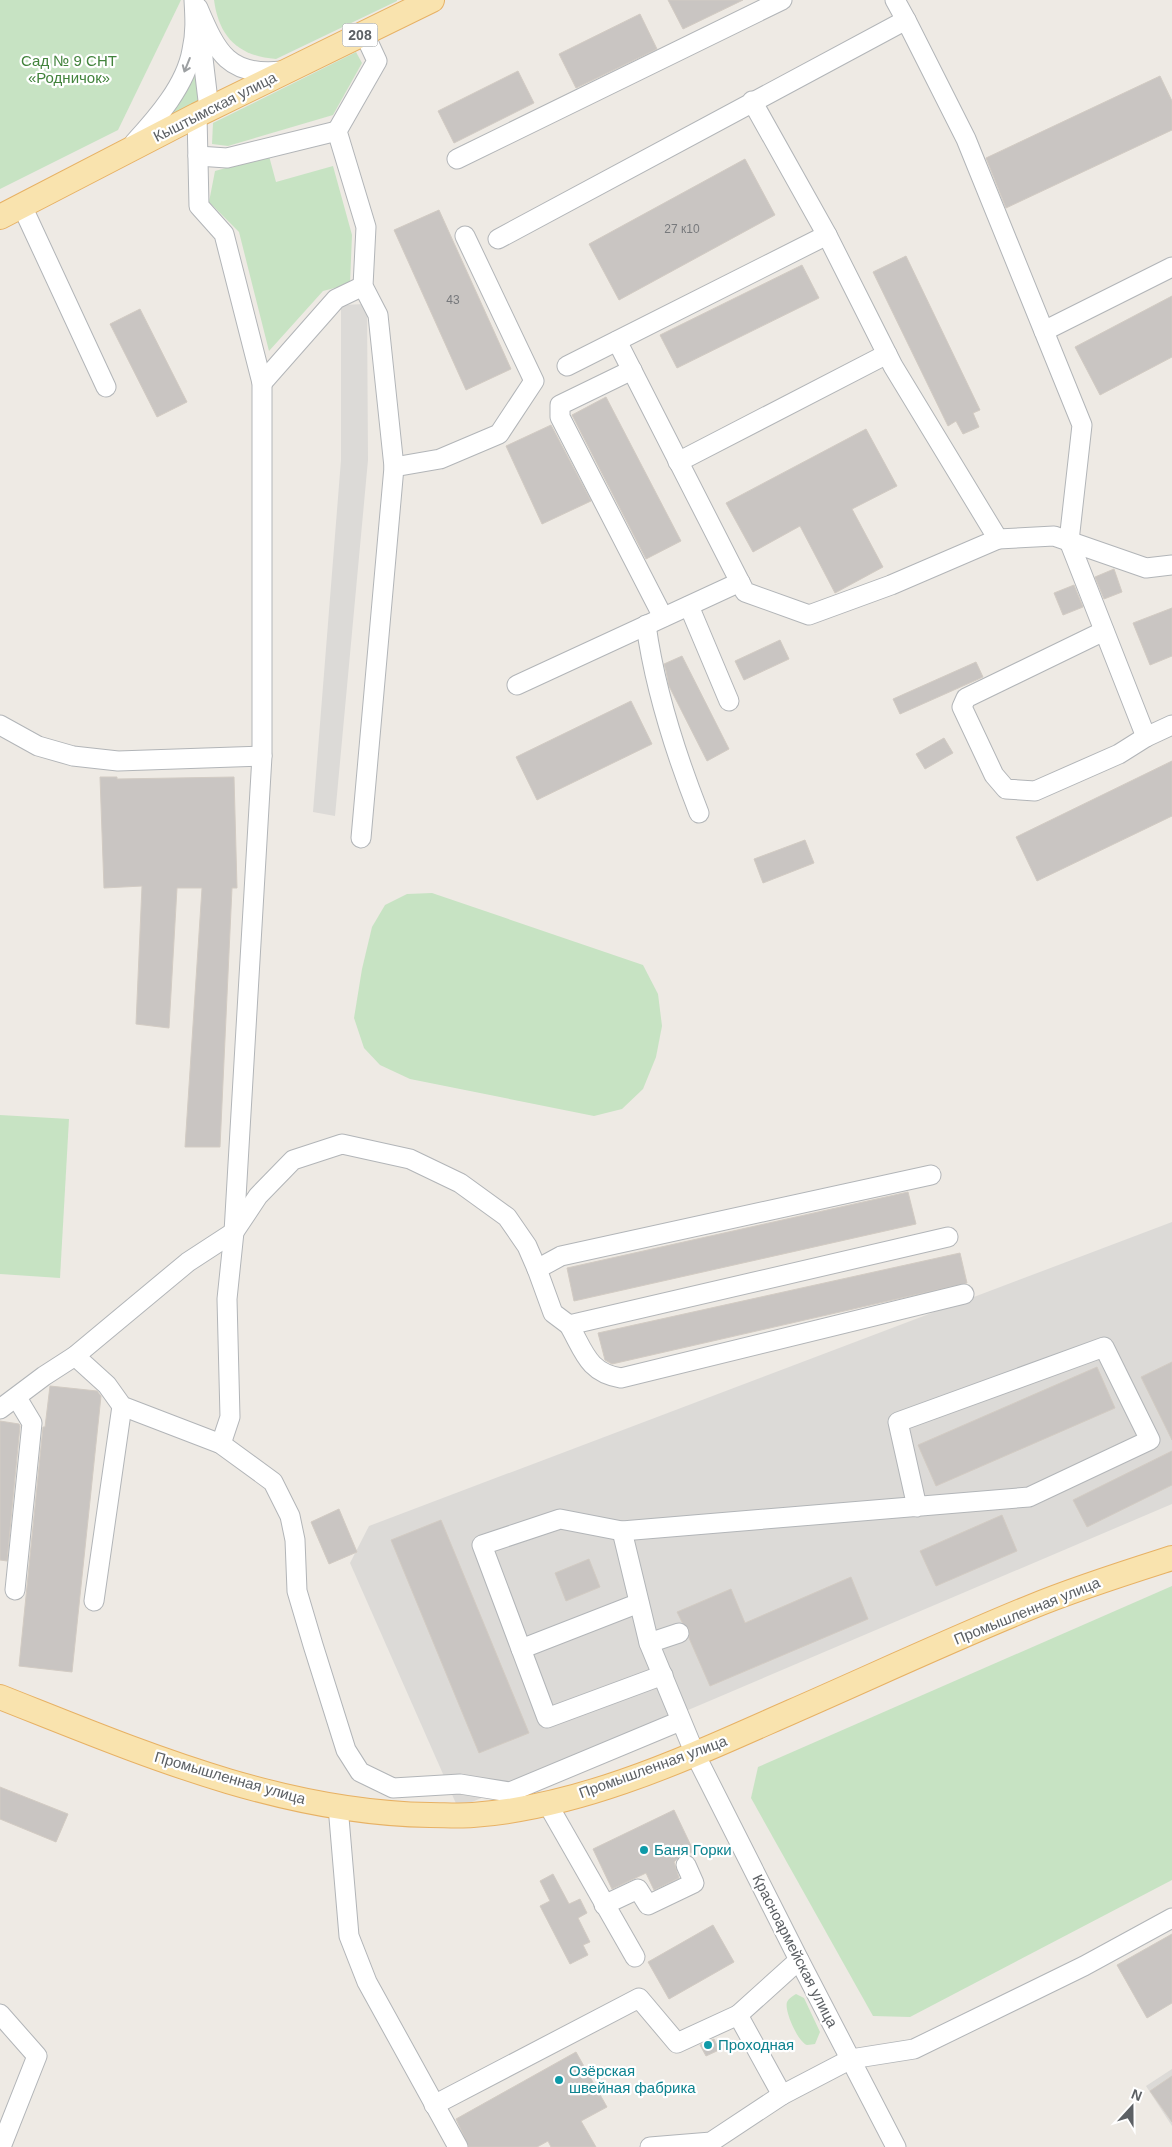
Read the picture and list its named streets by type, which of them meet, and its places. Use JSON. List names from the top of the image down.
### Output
{
  "streets": {
    "main road": ["208", "Кыштымская улица", "Промышленная улица"],
    "street": ["Красноармейская улица"]
  },
  "crossings": [
    ["Промышленная улица", "Красноармейская улица"]
  ],
  "parks": ["Сад № 9 СНТ «Родничок»"],
  "places": ["Баня Горки", "Проходная", "Озёрская швейная фабрика"],
  "house_numbers": ["27 к10", "43"],
  "north": "top"
}
